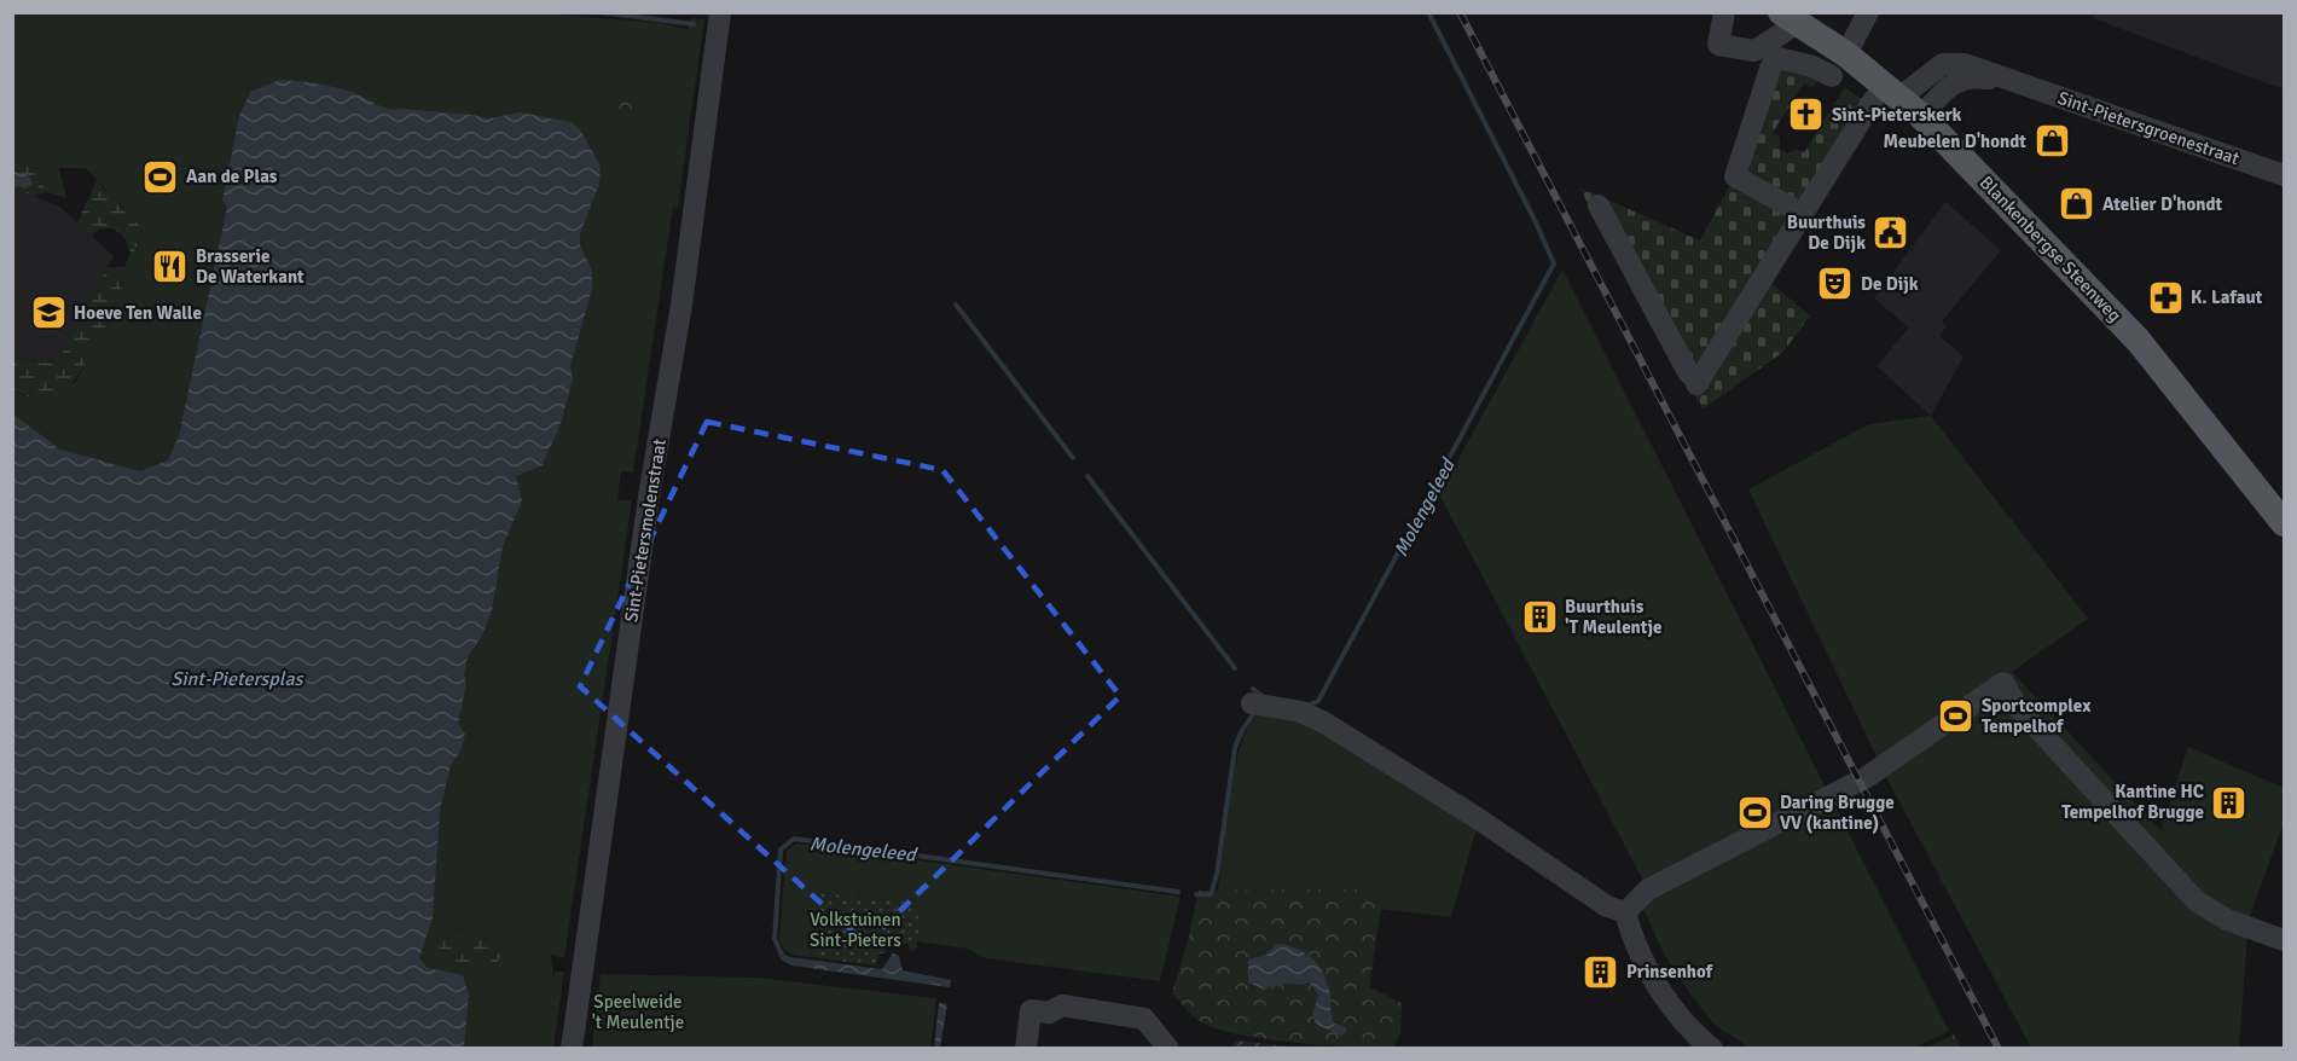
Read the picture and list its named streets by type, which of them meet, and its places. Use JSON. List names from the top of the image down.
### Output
{
  "streets": {
    "main road": ["Blankenbergse Steenweg"],
    "street": ["Sint-Pietersgroenestraat", "Sint-Pietersmolenstraat"]
  },
  "crossings": [
    ["Sint-Pietersgroenestraat", "Blankenbergse Steenweg"]
  ],
  "water": ["Molengeleed", "Sint-Pietersplas"],
  "parks": ["Volkstuinen Sint-Pieters", "Speelweide 't Meulentje"],
  "places": {
    "church": ["Sint-Pieterskerk"],
    "shop": ["Meubelen D'hondt", "Atelier D'hondt"],
    "sports": ["Aan de Plas", "Sportcomplex Tempelhof", "Daring Brugge VV (kantine)"],
    "public building": ["Buurthuis De Dijk"],
    "restaurant": ["Brasserie De Waterkant"],
    "theatre": ["De Dijk"],
    "pharmacy": ["K. Lafaut"],
    "school or university": ["Hoeve Ten Walle"],
    "building": ["Buurthuis 'T Meulentje", "Kantine HC Tempelhof Brugge", "Prinsenhof"]
  }
}
